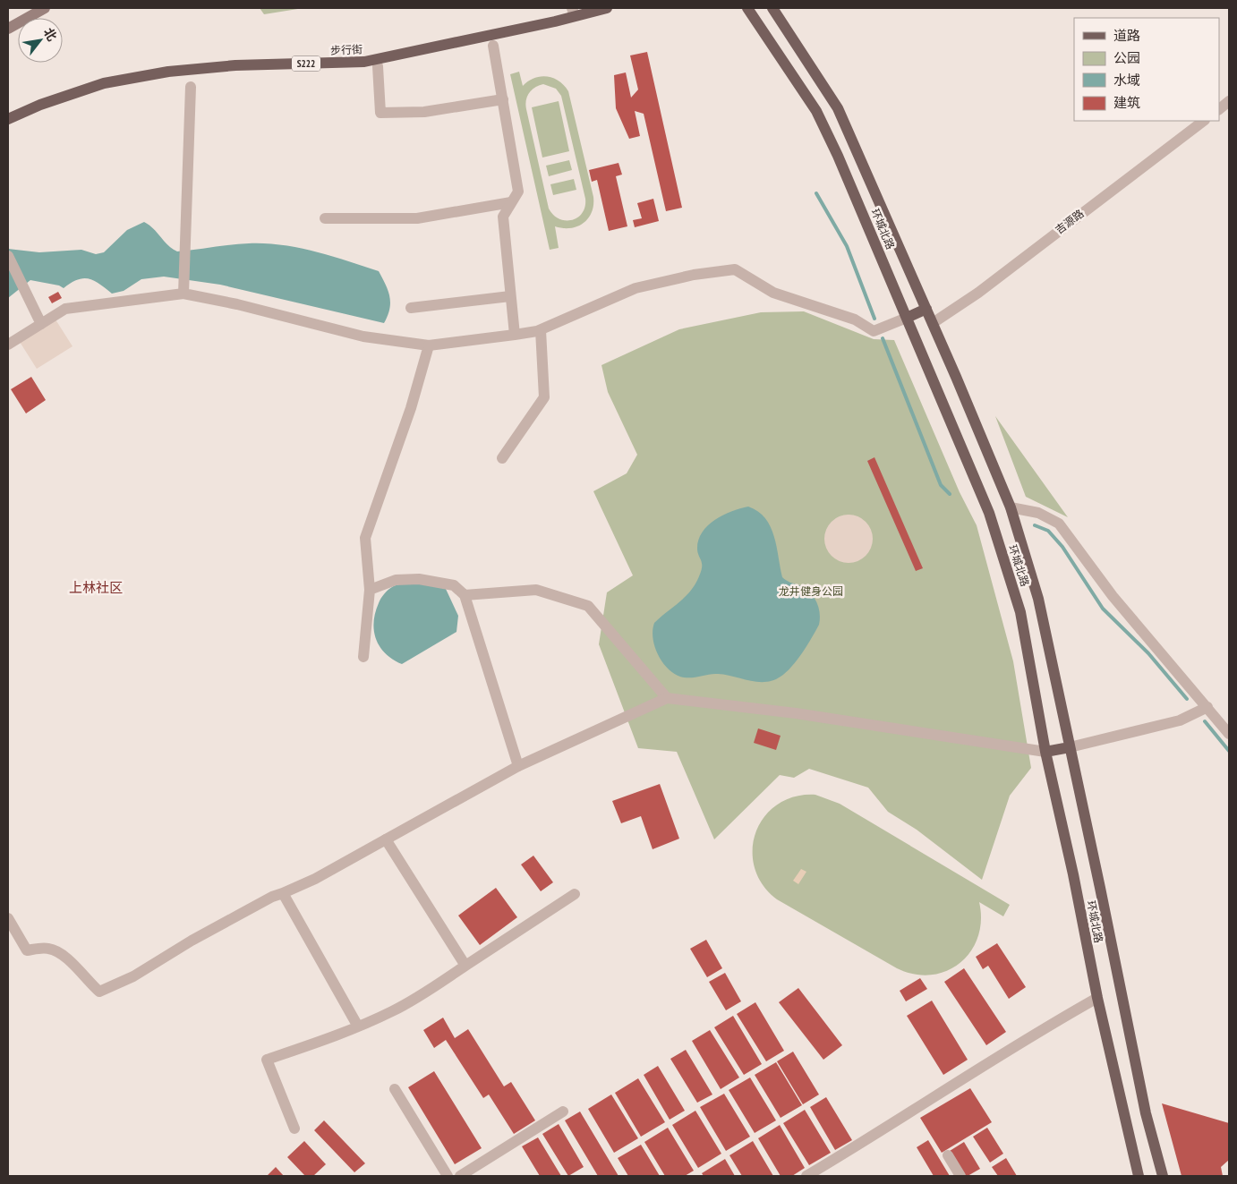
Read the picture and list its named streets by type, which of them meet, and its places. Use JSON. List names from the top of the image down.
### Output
{
  "streets": {
    "main road": ["步行街", "S222", "环城北路"],
    "street": ["吉源路"]
  },
  "crossings": [
    ["吉源路", "环城北路"]
  ],
  "districts": ["上林社区"],
  "parks": ["龙井健身公园"],
  "legend": [
    "道路",
    "公园",
    "水域",
    "建筑"
  ],
  "north": "top right"
}
